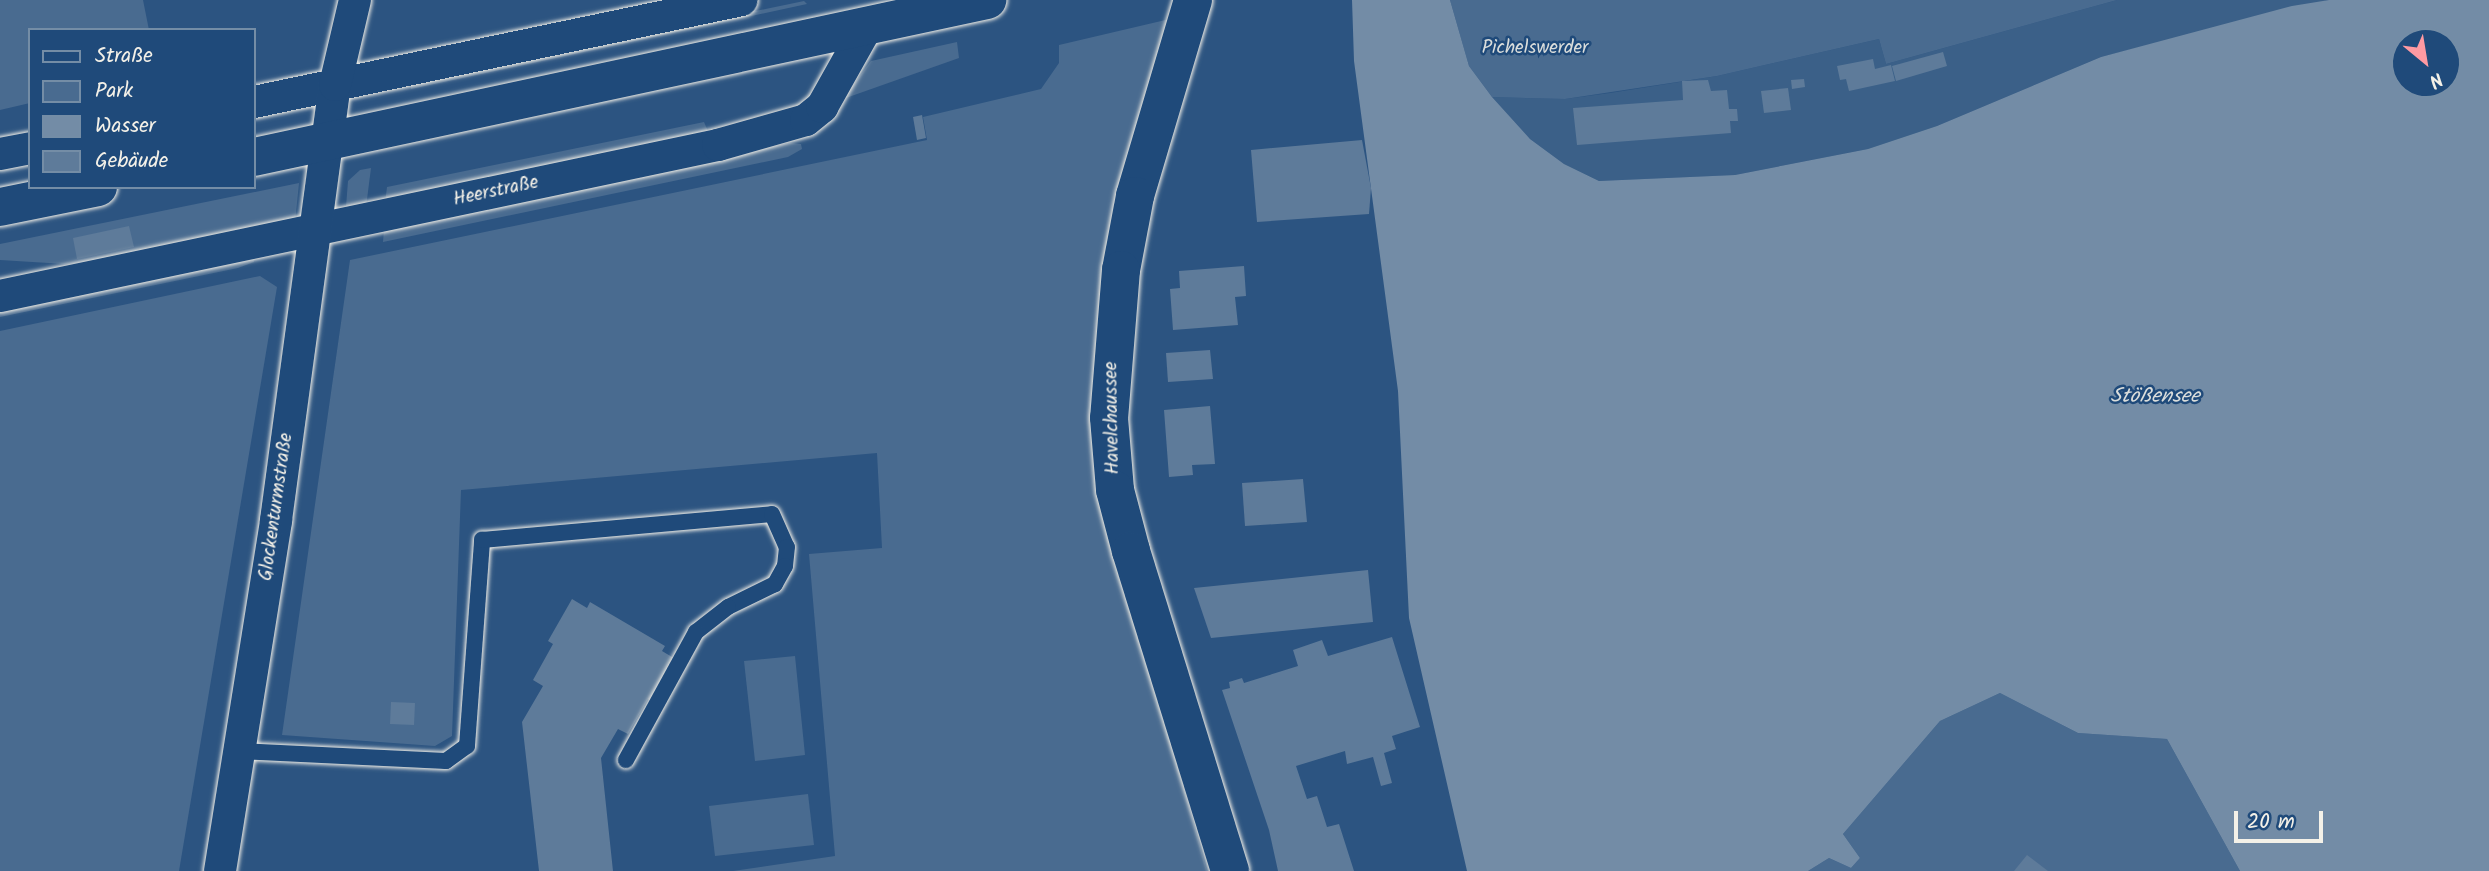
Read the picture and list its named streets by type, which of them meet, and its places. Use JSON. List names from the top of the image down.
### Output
{
  "streets": {
    "street": ["Heerstraße", "Havelchaussee", "Glockenturmstraße"]
  },
  "crossings": [
    ["Heerstraße", "Glockenturmstraße"]
  ],
  "water": ["Stößensee"],
  "parks": ["Pichelswerder"],
  "legend": [
    "Straße",
    "Park",
    "Wasser",
    "Gebäude"
  ],
  "scale_bar": "20 m",
  "north": "bottom right"
}
